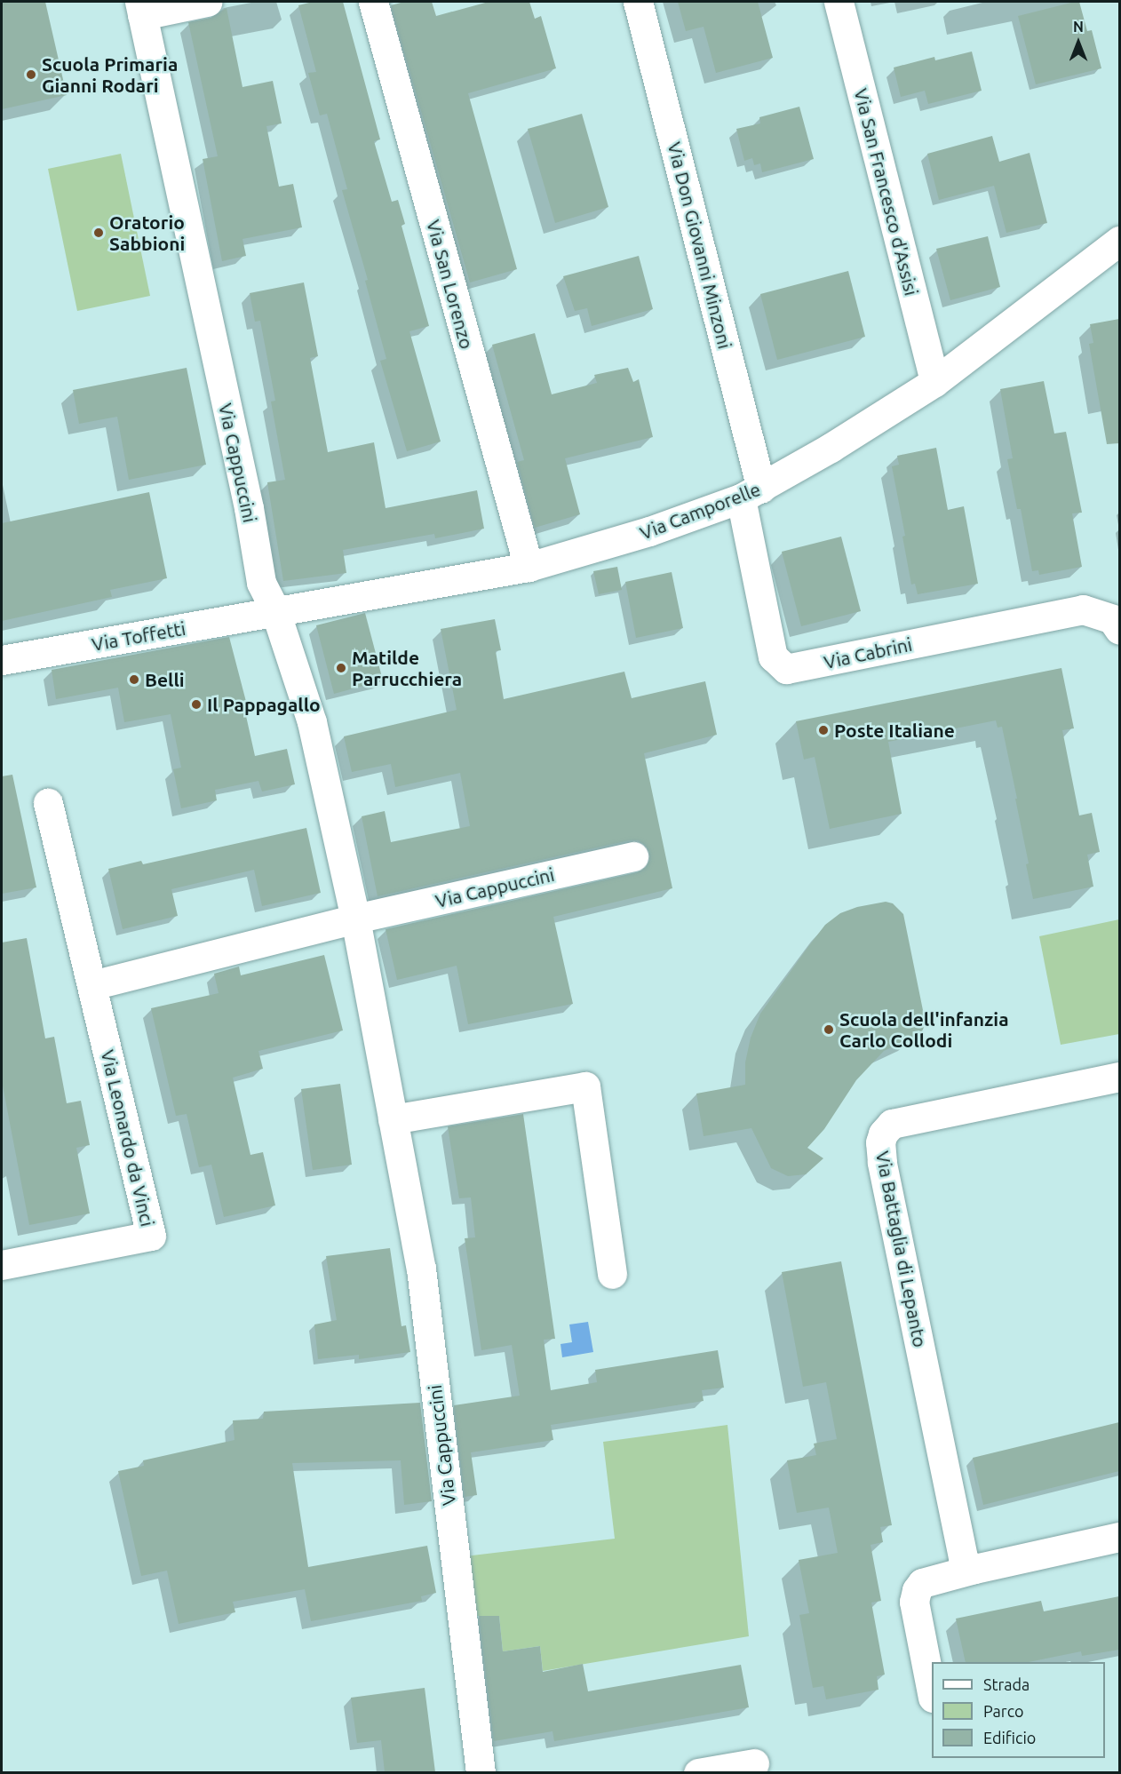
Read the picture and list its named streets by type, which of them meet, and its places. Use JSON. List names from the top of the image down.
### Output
{
  "streets": {
    "street": [
      "Via San Francesco d'Assisi",
      "Via Don Giovanni Minzoni",
      "Via San Lorenzo",
      "Via Cappuccini",
      "Via Camporelle",
      "Via Toffetti",
      "Via Cabrini",
      "Via Leonardo da Vinci",
      "Via Battaglia di Lepanto"
    ]
  },
  "crossings": [
    ["Via San Francesco d'Assisi", "Via Camporelle"],
    ["Via Don Giovanni Minzoni", "Via Camporelle"],
    ["Via Don Giovanni Minzoni", "Via Cabrini"],
    ["Via San Lorenzo", "Via Camporelle"],
    ["Via Cappuccini", "Via Camporelle"],
    ["Via Cappuccini", "Via Toffetti"],
    ["Via Camporelle", "Via Toffetti"],
    ["Via Camporelle", "Via Cabrini"]
  ],
  "places": [
    "Scuola Primaria Gianni Rodari",
    "Oratorio Sabbioni",
    "Matilde Parrucchiera",
    "Belli",
    "Il Pappagallo",
    "Poste Italiane",
    "Scuola dell'infanzia Carlo Collodi"
  ],
  "legend": ["Strada", "Parco", "Edificio"],
  "north": "top"
}
